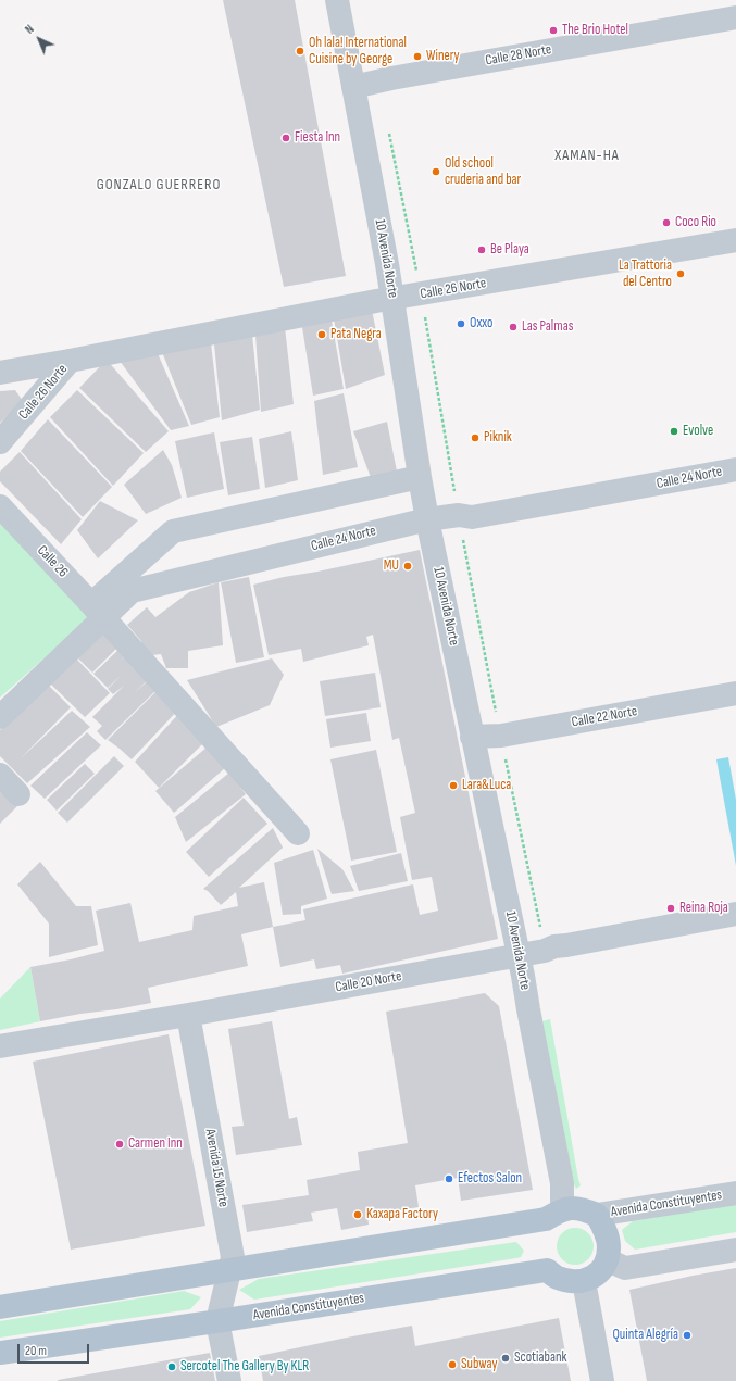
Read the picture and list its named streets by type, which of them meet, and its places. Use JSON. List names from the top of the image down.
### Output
{
  "streets": {
    "main road": ["Avenida Constituyentes"],
    "street": [
      "Calle 28 Norte",
      "10 Avenida Norte",
      "Calle 26 Norte",
      "Calle 24 Norte",
      "Calle 26",
      "Calle 22 Norte",
      "Calle 20 Norte",
      "Avenida 15 Norte"
    ]
  },
  "crossings": [
    ["Calle 28 Norte", "10 Avenida Norte"],
    ["10 Avenida Norte", "Calle 26 Norte"],
    ["10 Avenida Norte", "Calle 24 Norte"],
    ["10 Avenida Norte", "Calle 22 Norte"],
    ["10 Avenida Norte", "Calle 20 Norte"],
    ["10 Avenida Norte", "Avenida Constituyentes"],
    ["Calle 24 Norte", "Calle 26"],
    ["Calle 20 Norte", "Avenida 15 Norte"],
    ["Avenida 15 Norte", "Avenida Constituyentes"]
  ],
  "districts": ["XAMAN-HA", "GONZALO GUERRERO"],
  "places": [
    "The Brio Hotel",
    "Oh lala! International Cuisine by George",
    "Winery",
    "Fiesta Inn",
    "Old school cruderia and bar",
    "Coco Rio",
    "Be Playa",
    "La Trattoria del Centro",
    "Oxxo",
    "Las Palmas",
    "Pata Negra",
    "Evolve",
    "Piknik",
    "MU",
    "Lara&Luca",
    "Reina Roja",
    "Carmen Inn",
    "Efectos Salon",
    "Kaxapa Factory",
    "Quinta Alegría",
    "Scotiabank",
    "Subway",
    "Sercotel The Gallery By KLR"
  ],
  "scale_bar": "20 m",
  "north": "top left"
}
